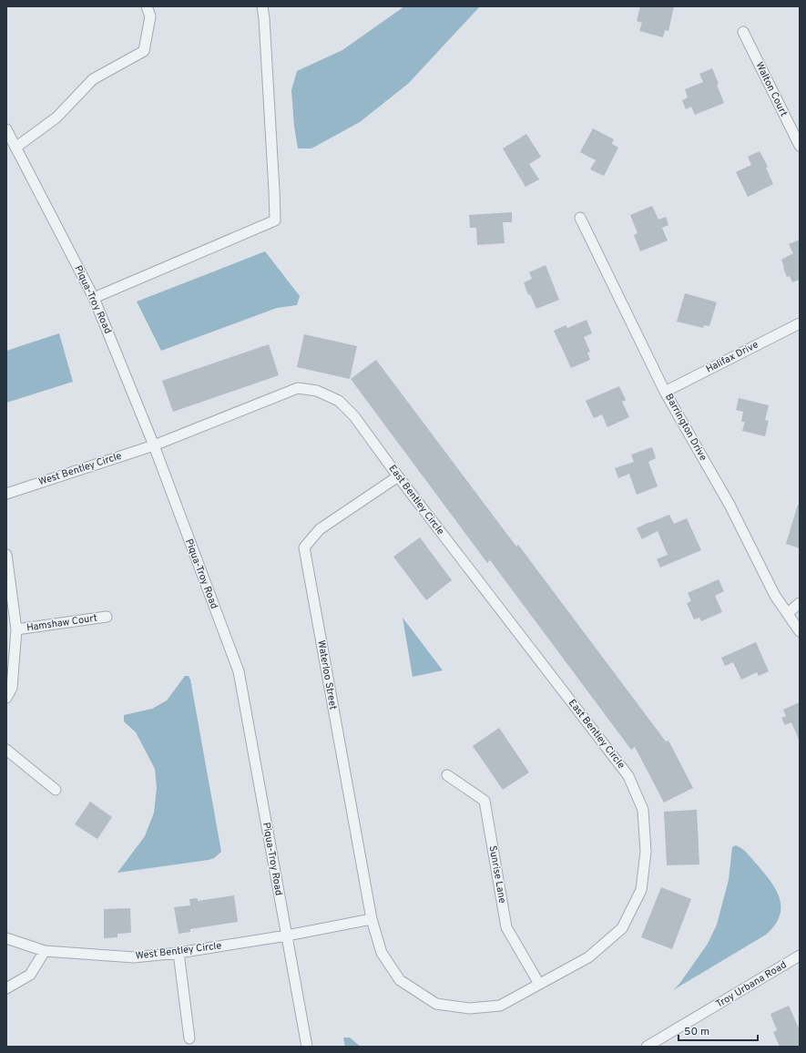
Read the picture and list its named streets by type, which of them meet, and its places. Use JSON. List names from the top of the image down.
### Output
{
  "streets": {
    "street": [
      "Walton Court",
      "Piqua-Troy Road",
      "Halifax Drive",
      "Barrington Drive",
      "West Bentley Circle",
      "East Bentley Circle",
      "Hamshaw Court",
      "Waterloo Street",
      "Sunrise Lane",
      "Troy Urbana Road"
    ]
  },
  "crossings": [
    ["Piqua-Troy Road", "West Bentley Circle"],
    ["Piqua-Troy Road", "East Bentley Circle"],
    ["Halifax Drive", "Barrington Drive"],
    ["West Bentley Circle", "East Bentley Circle"],
    ["East Bentley Circle", "Waterloo Street"],
    ["East Bentley Circle", "Sunrise Lane"]
  ],
  "scale_bar": "50 m"
}
